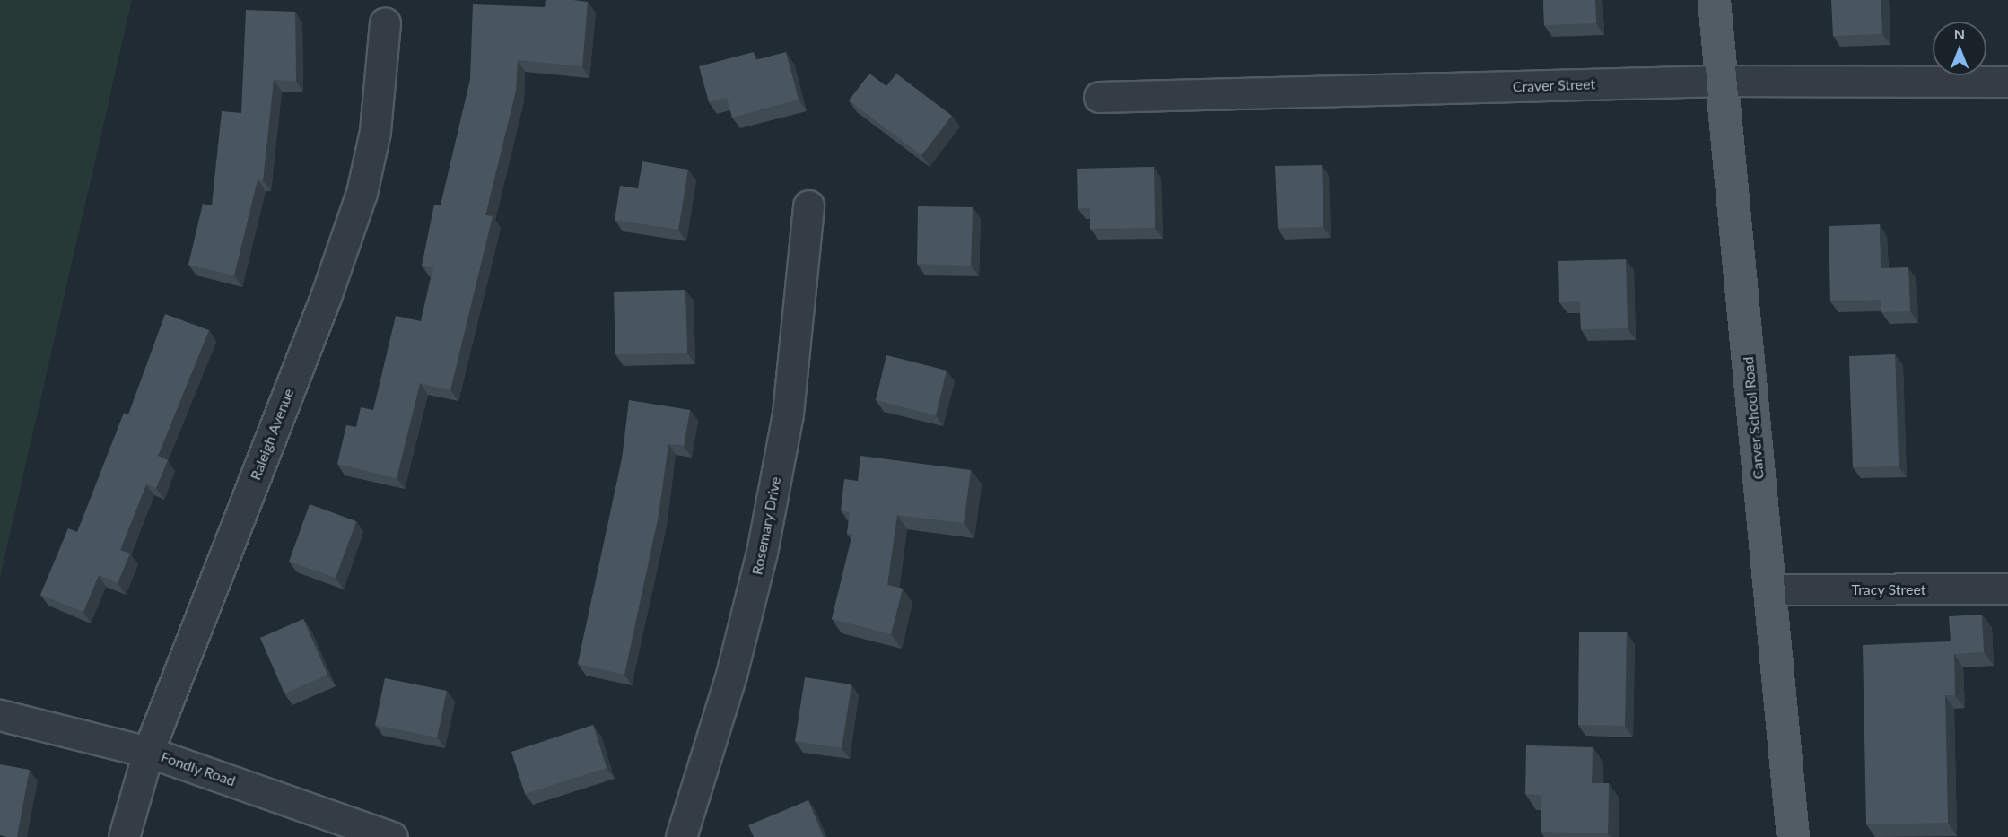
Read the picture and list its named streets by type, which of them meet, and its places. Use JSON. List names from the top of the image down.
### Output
{
  "streets": {
    "main road": ["Carver School Road"],
    "street": [
      "Craver Street",
      "Raleigh Avenue",
      "Rosemary Drive",
      "Tracy Street",
      "Fondly Road"
    ]
  },
  "crossings": [
    ["Craver Street", "Carver School Road"],
    ["Carver School Road", "Tracy Street"],
    ["Raleigh Avenue", "Fondly Road"]
  ],
  "north": "top"
}
